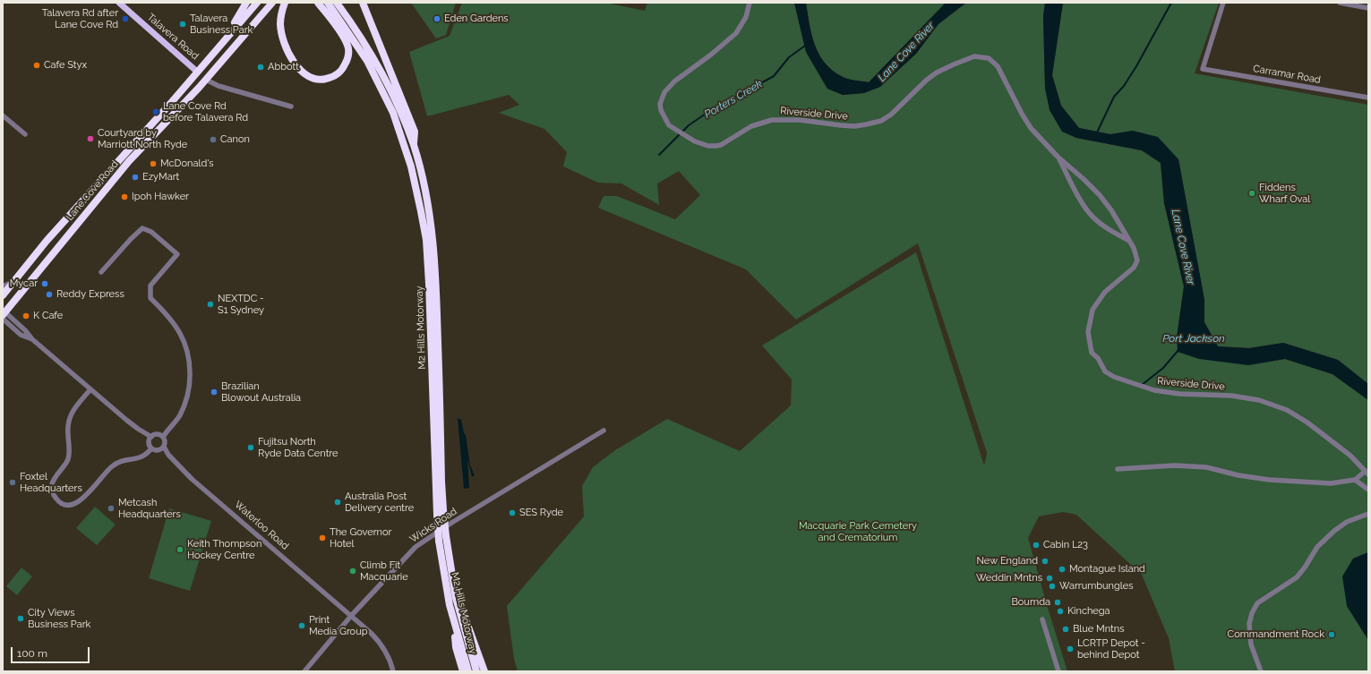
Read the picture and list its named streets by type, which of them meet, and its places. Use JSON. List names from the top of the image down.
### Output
{
  "streets": {
    "highway": ["Lane Cove Road", "M2 Hills Motorway"],
    "main road": ["Talavera Road"],
    "street": [
      "Carramar Road",
      "Riverside Drive",
      "Waterloo Road",
      "Wicks Road"
    ]
  },
  "crossings": [
    ["Talavera Road", "Lane Cove Road"],
    ["Waterloo Road", "Wicks Road"]
  ],
  "water": ["Lane Cove River", "Porters Creek", "Port Jackson"],
  "parks": ["Macquarie Park Cemetery and Crematorium"],
  "places": [
    "Talavera Rd after Lane Cove Rd",
    "Eden Gardens",
    "Talavera Business Park",
    "Cafe Styx",
    "Abbott",
    "Lane Cove Rd before Talavera Rd",
    "Courtyard by Marriott North Ryde",
    "Canon",
    "McDonald's",
    "EzyMart",
    "Fiddens Wharf Oval",
    "Ipoh Hawker",
    "Mycar",
    "Reddy Express",
    "NEXTDC - S1 Sydney",
    "K Cafe",
    "Brazilian Blowout Australia",
    "Fujitsu North Ryde Data Centre",
    "Foxtel Headquarters",
    "Australia Post Delivery centre",
    "Metcash Headquarters",
    "SES Ryde",
    "The Governor Hotel",
    "Cabin L23",
    "Keith Thompson Hockey Centre",
    "New England",
    "Montague Island",
    "Climb Fit Macquarie",
    "Weddin Mntns",
    "Warrumbungles",
    "Bournda",
    "Kinchega",
    "City Views Business Park",
    "Print Media Group",
    "Blue Mntns",
    "Commandment Rock",
    "LCRTP Depot - behind Depot"
  ],
  "scale_bar": "100 m"
}
